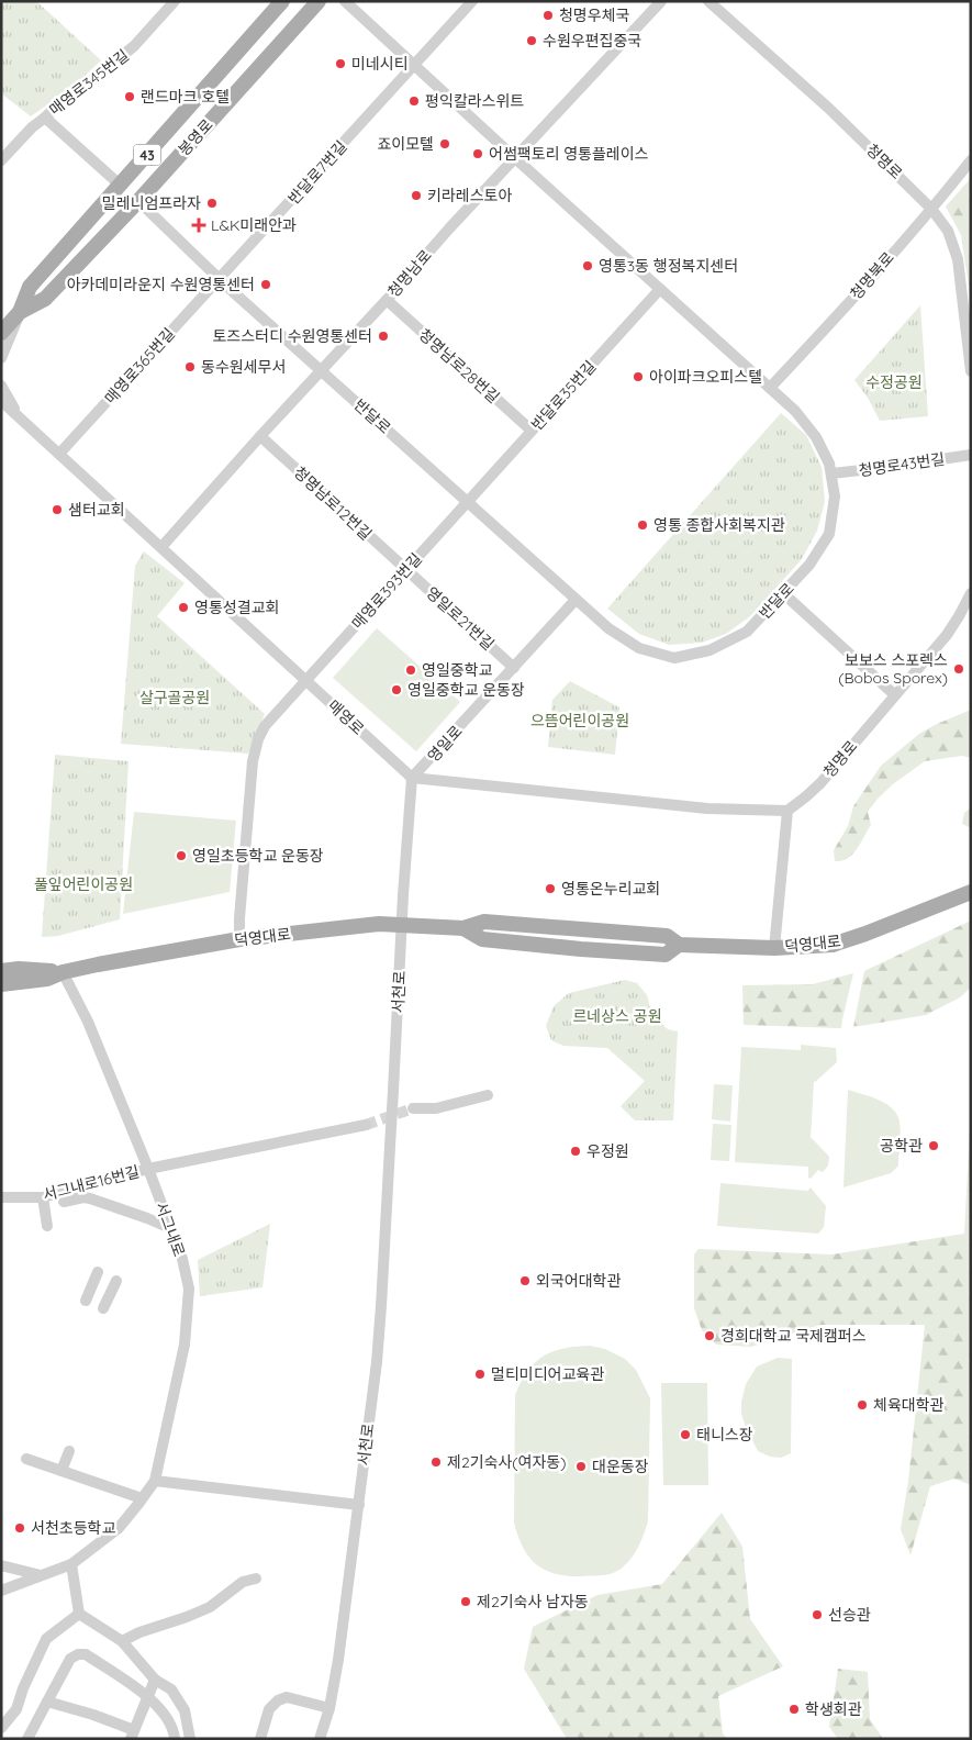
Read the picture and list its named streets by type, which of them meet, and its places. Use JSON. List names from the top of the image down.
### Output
{
  "streets": {
    "main road": ["봉영로", "43", "덕영대로"],
    "street": [
      "매영로345번길",
      "청명로",
      "반달로7번길",
      "청명남로",
      "청명북로",
      "매영로365번길",
      "청명남로28번길",
      "반달로35번길",
      "반달로",
      "청명로43번길",
      "청명남로12번길",
      "매영로393번길",
      "영일로21번길",
      "매영로",
      "영일로",
      "서천로",
      "서그내로16번길",
      "서그내로"
    ]
  },
  "crossings": [
    ["봉영로", "반달로"],
    ["청명로", "청명북로"],
    ["반달로7번길", "매영로365번길"],
    ["반달로7번길", "반달로"],
    ["청명남로", "청명남로28번길"],
    ["청명남로", "반달로"],
    ["청명남로", "청명남로12번길"],
    ["청명남로", "매영로"],
    ["청명북로", "반달로"],
    ["매영로365번길", "반달로"],
    ["매영로365번길", "매영로"],
    ["청명남로28번길", "반달로35번길"],
    ["반달로35번길", "반달로"],
    ["반달로35번길", "매영로393번길"],
    ["반달로", "청명로43번길"],
    ["반달로", "매영로393번길"],
    ["반달로", "영일로"],
    ["청명남로12번길", "매영로393번길"],
    ["청명남로12번길", "영일로21번길"],
    ["매영로393번길", "영일로21번길"],
    ["매영로393번길", "매영로"],
    ["매영로393번길", "덕영대로"],
    ["영일로21번길", "영일로"],
    ["매영로", "영일로"],
    ["덕영대로", "서천로"],
    ["덕영대로", "서그내로"],
    ["서그내로16번길", "서그내로"]
  ],
  "parks": [
    "수정공원",
    "살구골공원",
    "으뜸어린이공원",
    "풀잎어린이공원",
    "르네상스 공원"
  ],
  "places": {
    "other": [
      "청명우체국",
      "수원우편집중국",
      "미네시티",
      "랜드마크 호텔",
      "평익칼라스위트",
      "죠이모텔",
      "어썸팩토리 영통플레이스",
      "키라레스토아",
      "밀레니엄프라자",
      "영통3동 행정복지센터",
      "아카데미라운지 수원영통센터",
      "토즈스터디 수원영통센터",
      "동수원세무서",
      "아이파크오피스텔",
      "샘터교회",
      "영통 종합사회복지관",
      "영통성결교회",
      "보보스 스포렉스 (Bobos Sporex)",
      "영일중학교",
      "영일중학교 운동장",
      "영일초등학교 운동장",
      "영통온누리교회",
      "공학관",
      "우정원",
      "외국어대학관",
      "경희대학교 국제캠퍼스",
      "멀티미디어교육관",
      "체육대학관",
      "태니스장",
      "제2기숙사(여자동)",
      "대운동장",
      "서천초등학교",
      "제2기숙사 남자동",
      "선승관",
      "학생회관"
    ],
    "health": ["L&K미래안과"]
  }
}
